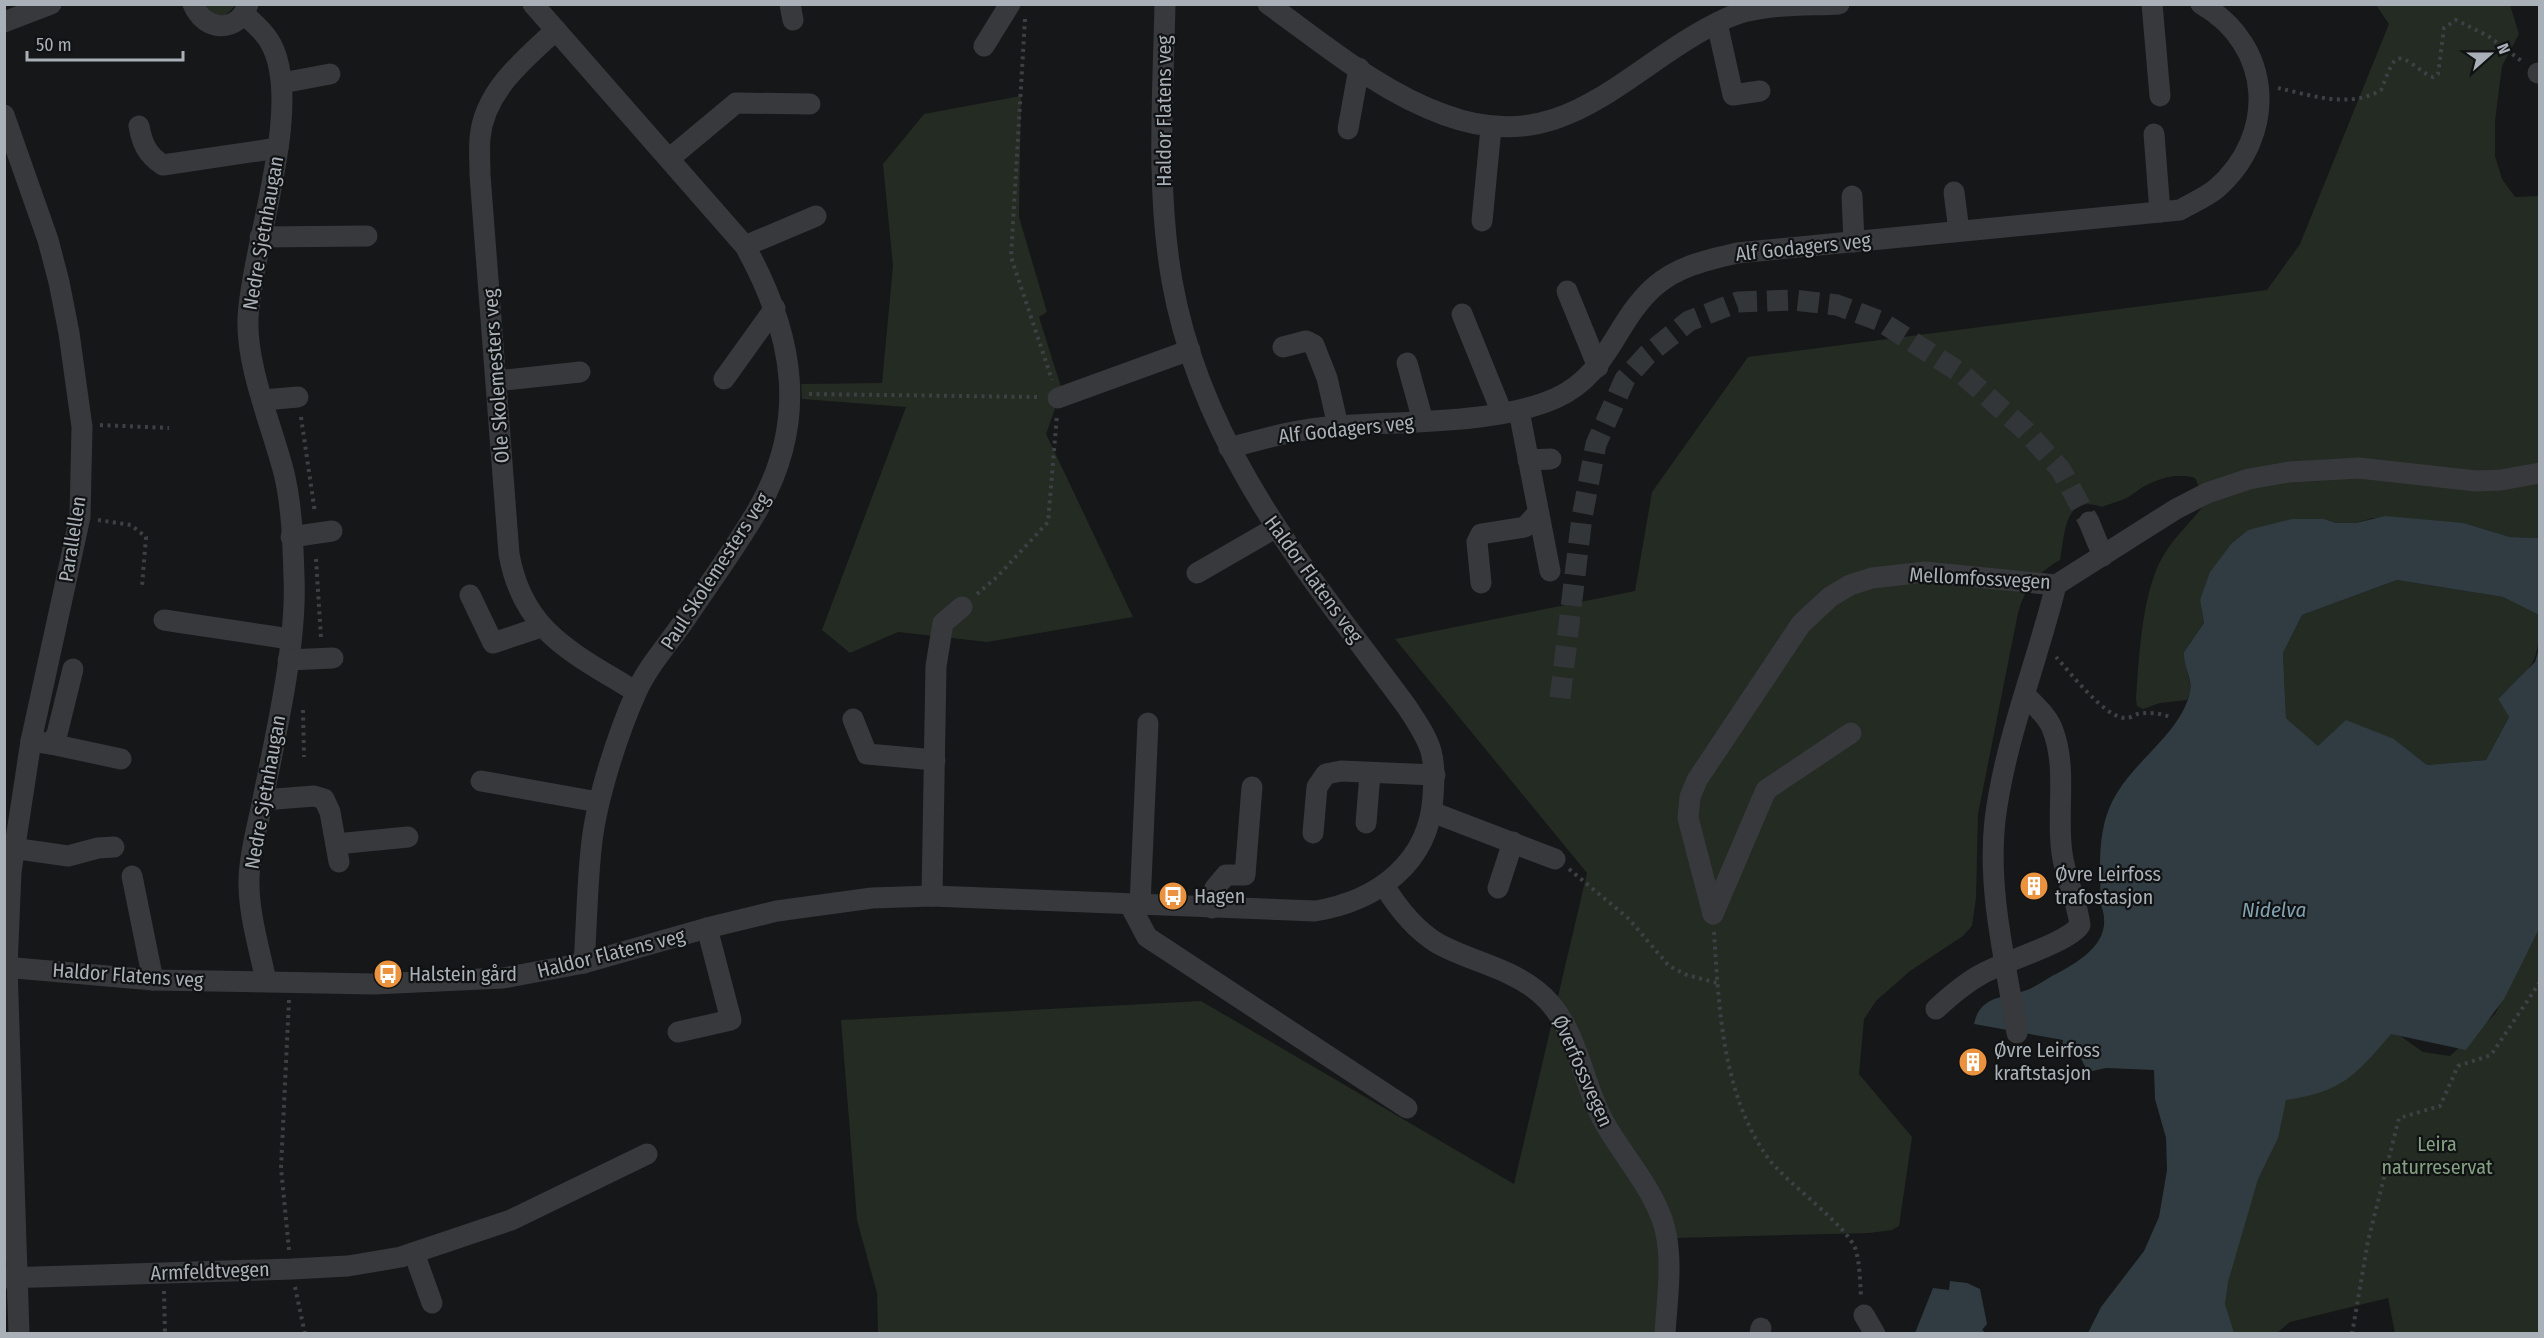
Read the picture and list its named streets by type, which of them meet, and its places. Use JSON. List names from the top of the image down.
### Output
{
  "streets": {
    "street": [
      "Haldor Flatens veg",
      "Nedre Sjetnhaugan",
      "Alf Godagers veg",
      "Ole Skolemesters veg",
      "Parallellen",
      "Paul Skolemesters veg",
      "Mellomfossvegen",
      "Øverfossvegen",
      "Armfeldtvegen"
    ]
  },
  "crossings": [
    ["Haldor Flatens veg", "Nedre Sjetnhaugan"],
    ["Haldor Flatens veg", "Alf Godagers veg"],
    ["Haldor Flatens veg", "Parallellen"],
    ["Haldor Flatens veg", "Paul Skolemesters veg"],
    ["Haldor Flatens veg", "Øverfossvegen"],
    ["Ole Skolemesters veg", "Paul Skolemesters veg"],
    ["Parallellen", "Armfeldtvegen"]
  ],
  "water": ["Nidelva"],
  "parks": ["Leira naturreservat"],
  "places": {
    "building": ["Øvre Leirfoss trafostasjon", "Øvre Leirfoss kraftstasjon"],
    "bus stop": ["Hagen", "Halstein gård"]
  },
  "scale_bar": "50 m",
  "north": "right"
}
